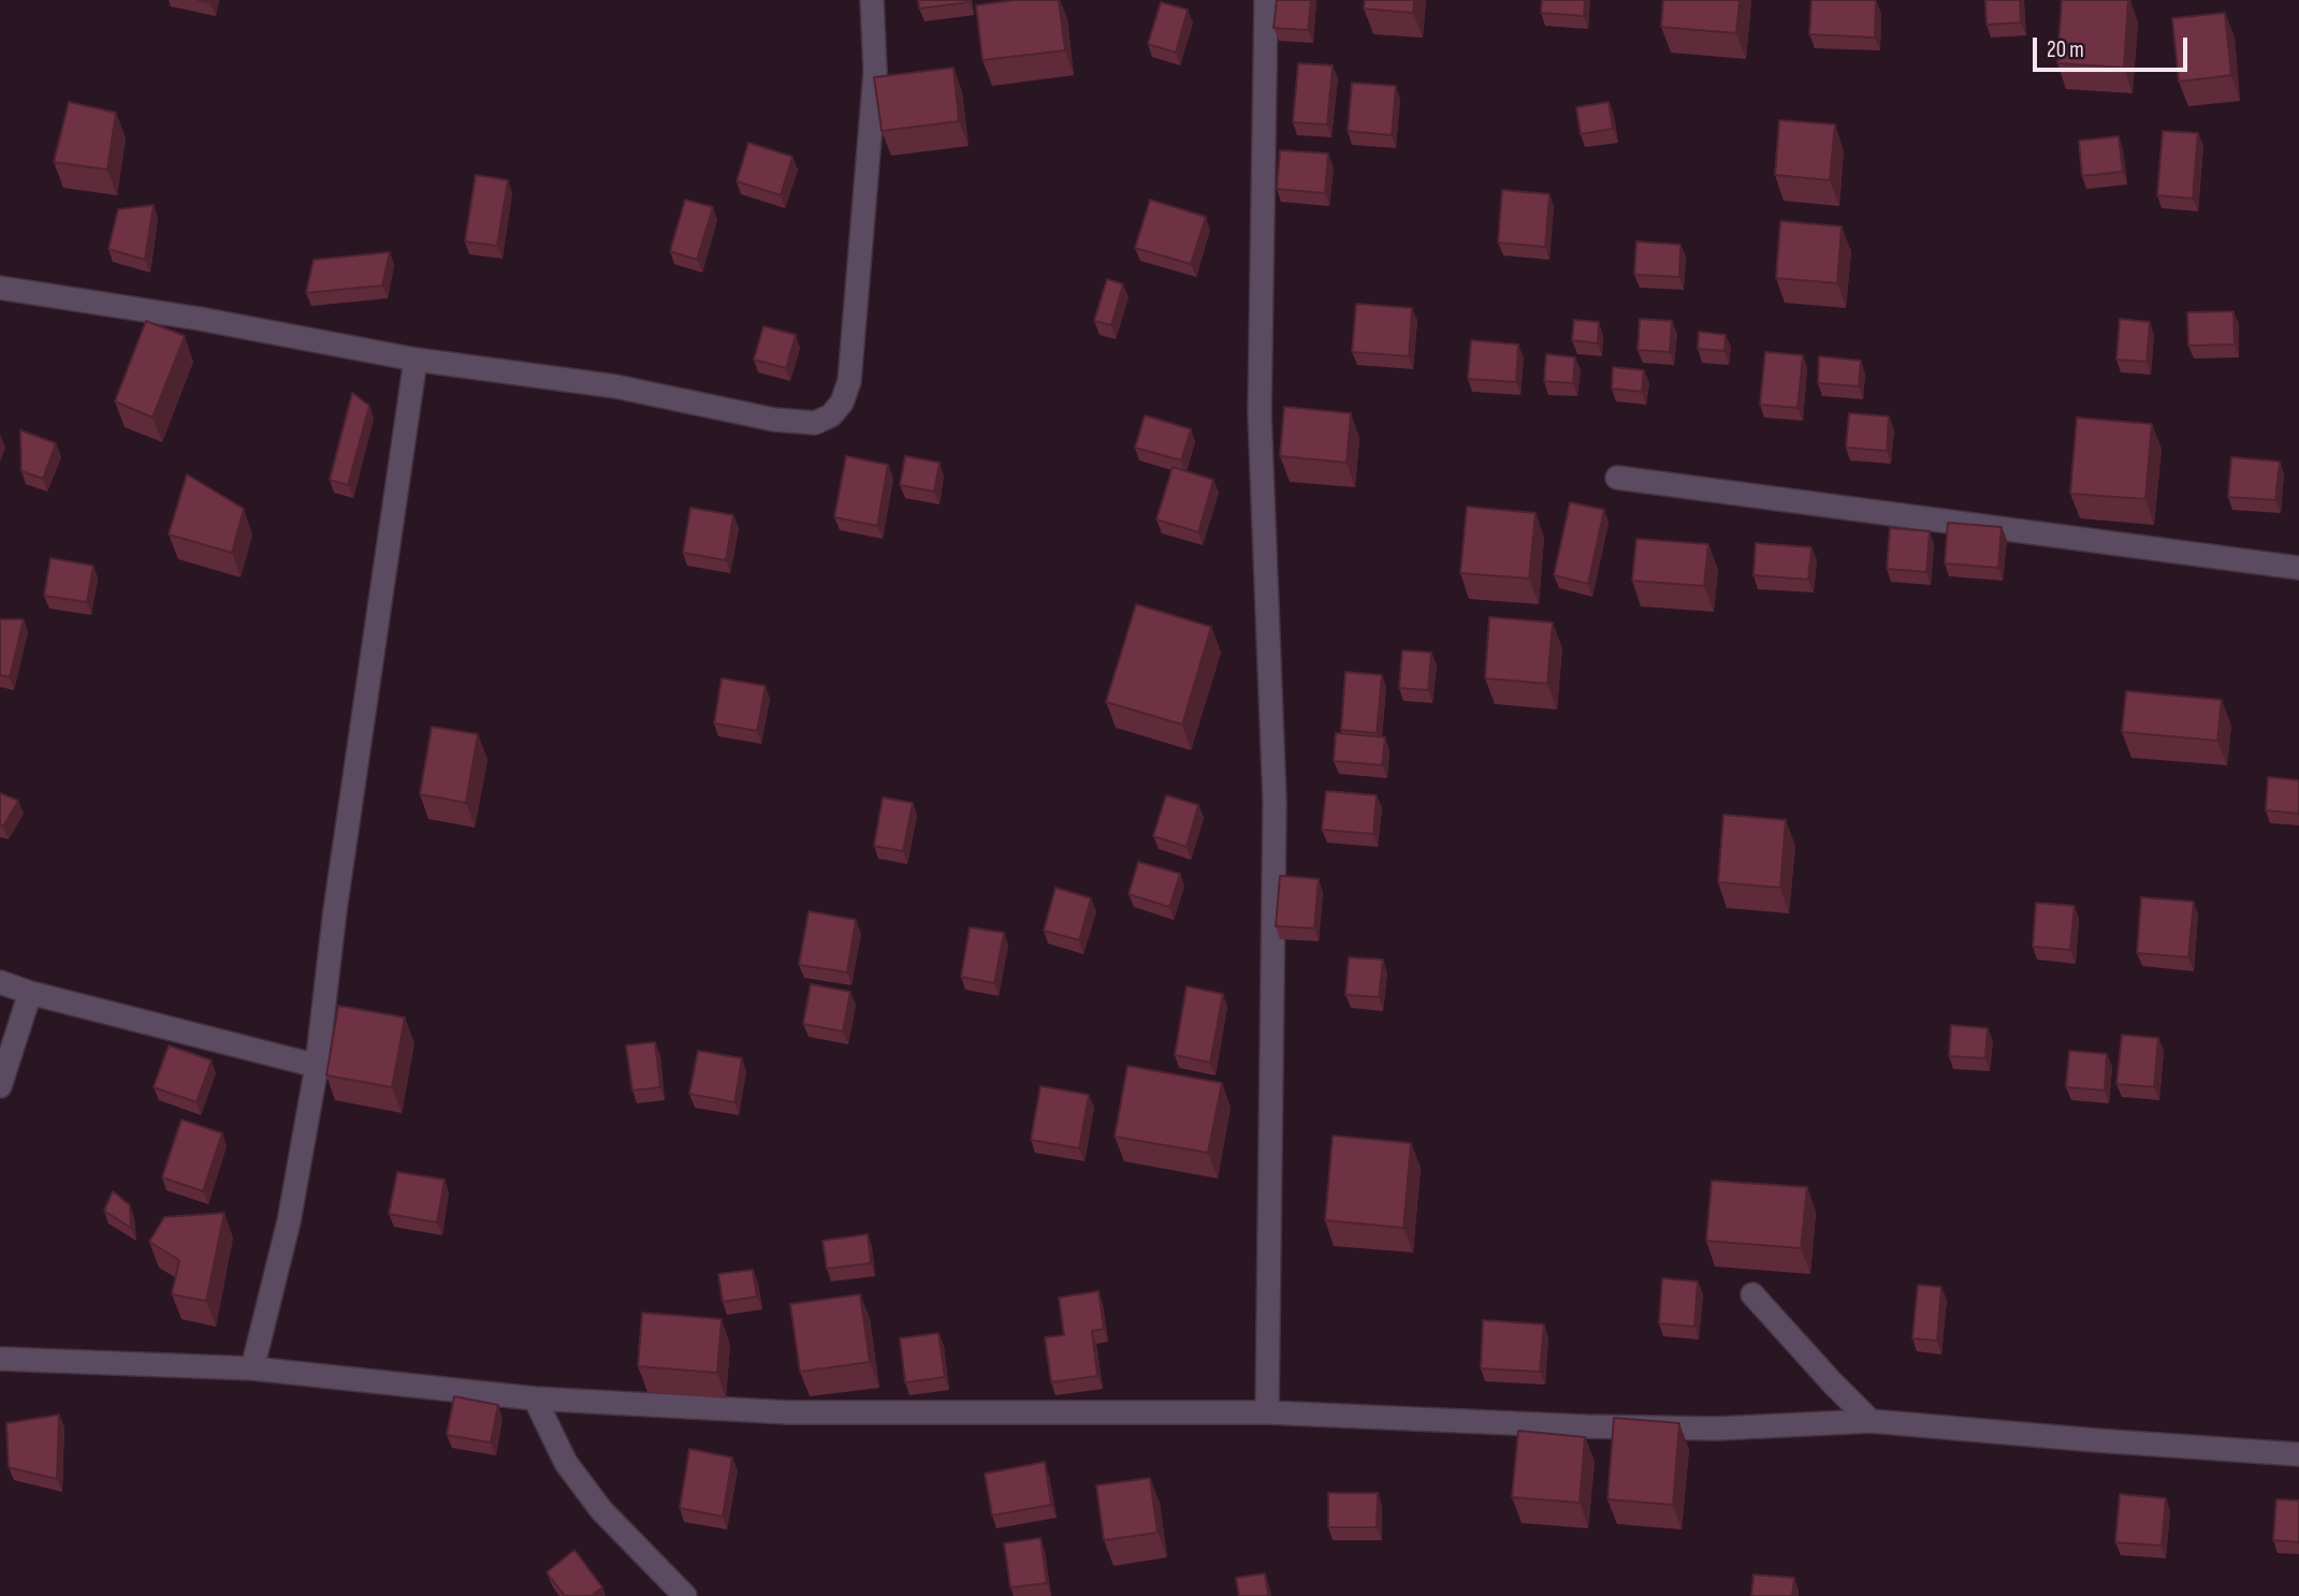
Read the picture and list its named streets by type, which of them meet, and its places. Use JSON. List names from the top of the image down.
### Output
{
  "scale_bar": "20 m"
}
